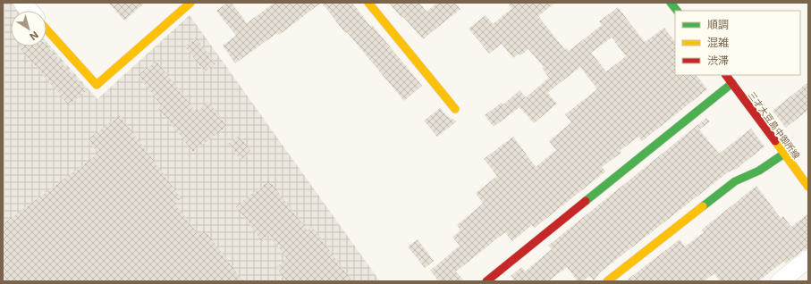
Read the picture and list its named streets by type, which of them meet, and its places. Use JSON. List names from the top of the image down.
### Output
{
  "streets": {
    "street": ["三才大豆島中御所線"]
  },
  "legend": ["順調", "混雑", "渋滞"],
  "north": "bottom right"
}
